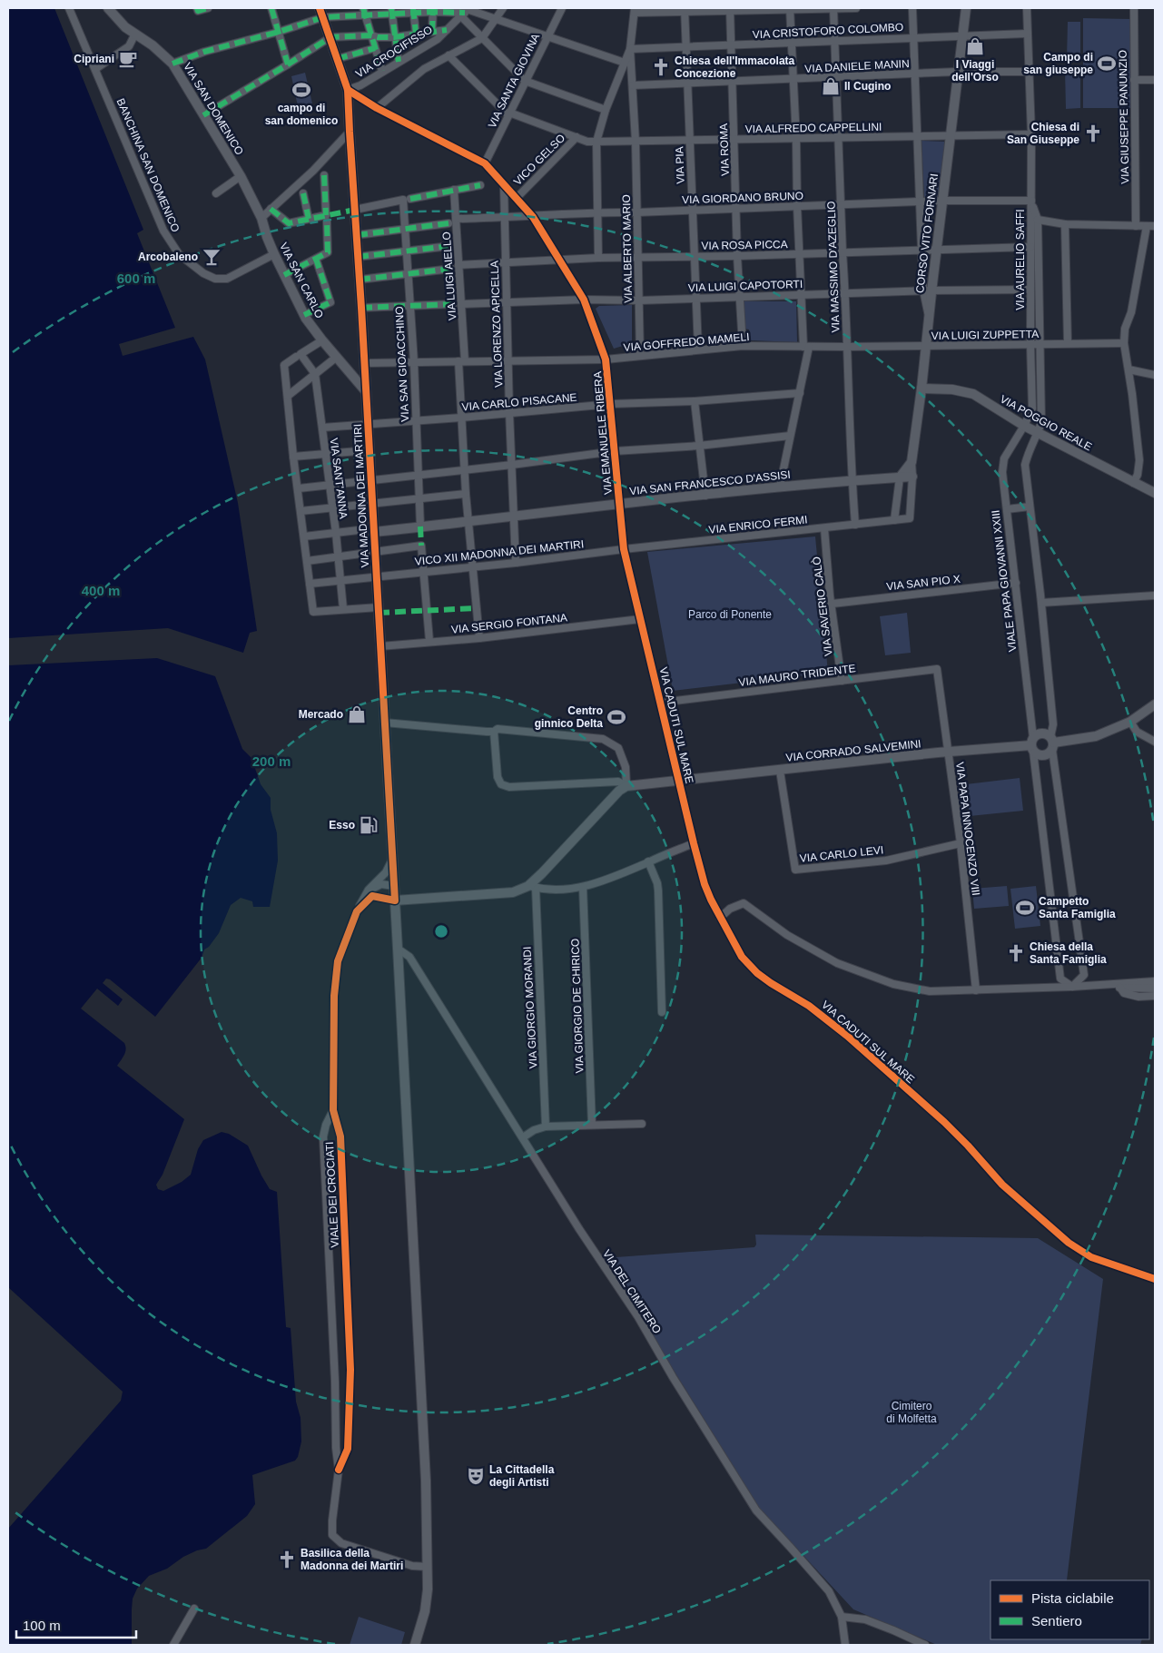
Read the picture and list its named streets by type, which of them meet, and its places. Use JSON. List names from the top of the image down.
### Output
{
  "streets": {
    "street": [
      "VIA CRISTOFORO COLOMBO",
      "VIA CROCIFISSO",
      "VIA DANIELE MANIN",
      "VIA SANTA GIOVINA",
      "VIA SAN DOMENICO",
      "VIA GIUSEPPE PANUNZIO",
      "VIA ALFREDO CAPPELLINI",
      "VIA ROMA",
      "VICO GELSO",
      "BANCHINA SAN DOMENICO",
      "VIA PIA",
      "VIA GIORDANO BRUNO",
      "CORSO VITO FORNARI",
      "VIA ROSA PICCA",
      "VIA ALBERTO MARIO",
      "VIA AURELIO SAFFI",
      "VIA MASSIMO D'AZEGLIO",
      "VIA LUIGI AIELLO",
      "VIA SAN CARLO",
      "VIA LUIGI CAPOTORTI",
      "VIA LORENZO APICELLA",
      "VIA LUIGI ZUPPETTA",
      "VIA GOFFREDO MAMELI",
      "VIA SAN GIOACCHINO",
      "VIA CARLO PISACANE",
      "VIA POGGIO REALE",
      "VIA EMANUELE RIBERA",
      "VIA SANT'ANNA",
      "VIA SAN FRANCESCO D'ASSISI",
      "VIA MADONNA DEI MARTIRI",
      "VIA ENRICO FERMI",
      "VICO XII MADONNA DEI MARTIRI",
      "VIALE PAPA GIOVANNI XXIII",
      "VIA SAN PIO X",
      "VIA SAVERIO CALÒ",
      "VIA SERGIO FONTANA",
      "VIA MAURO TRIDENTE",
      "VIA CADUTI SUL MARE",
      "VIA CORRADO SALVEMINI",
      "VIA PAPA INNOCENZO VIII",
      "VIA CARLO LEVI",
      "VIA GIORGIO DE CHIRICO",
      "VIA GIORGIO MORANDI",
      "VIALE DEI CROCIATI",
      "VIA DEL CIMITERO"
    ]
  },
  "crossings": [
    ["VIA CRISTOFORO COLOMBO", "VIA ROMA"],
    ["VIA CRISTOFORO COLOMBO", "VIA PIA"],
    ["VIA CRISTOFORO COLOMBO", "CORSO VITO FORNARI"],
    ["VIA CRISTOFORO COLOMBO", "VIA ALBERTO MARIO"],
    ["VIA CRISTOFORO COLOMBO", "VIA AURELIO SAFFI"],
    ["VIA CRISTOFORO COLOMBO", "VIA MASSIMO D'AZEGLIO"],
    ["VIA CROCIFISSO", "VIA MADONNA DEI MARTIRI"],
    ["VIA DANIELE MANIN", "VIA ROMA"],
    ["VIA DANIELE MANIN", "VIA PIA"],
    ["VIA DANIELE MANIN", "CORSO VITO FORNARI"],
    ["VIA DANIELE MANIN", "VIA ALBERTO MARIO"],
    ["VIA DANIELE MANIN", "VIA AURELIO SAFFI"],
    ["VIA DANIELE MANIN", "VIA MASSIMO D'AZEGLIO"],
    ["VIA SANTA GIOVINA", "VIA ALFREDO CAPPELLINI"],
    ["VIA SANTA GIOVINA", "VIA EMANUELE RIBERA"],
    ["VIA SAN DOMENICO", "VIA SAN CARLO"],
    ["VIA ALFREDO CAPPELLINI", "VIA ROMA"],
    ["VIA ALFREDO CAPPELLINI", "VICO GELSO"],
    ["VIA ALFREDO CAPPELLINI", "VIA PIA"],
    ["VIA ALFREDO CAPPELLINI", "CORSO VITO FORNARI"],
    ["VIA ALFREDO CAPPELLINI", "VIA ALBERTO MARIO"],
    ["VIA ALFREDO CAPPELLINI", "VIA AURELIO SAFFI"],
    ["VIA ALFREDO CAPPELLINI", "VIA MASSIMO D'AZEGLIO"],
    ["VIA ROMA", "VIA GIORDANO BRUNO"],
    ["VIA ROMA", "VIA ROSA PICCA"],
    ["VIA ROMA", "VIA LUIGI CAPOTORTI"],
    ["VIA ROMA", "VIA GOFFREDO MAMELI"],
    ["VICO GELSO", "VIA EMANUELE RIBERA"],
    ["BANCHINA SAN DOMENICO", "VIA SAN CARLO"],
    ["VIA PIA", "VIA GIORDANO BRUNO"],
    ["VIA PIA", "VIA ROSA PICCA"],
    ["VIA PIA", "VIA LUIGI CAPOTORTI"],
    ["VIA PIA", "VIA GOFFREDO MAMELI"],
    ["VIA GIORDANO BRUNO", "CORSO VITO FORNARI"],
    ["VIA GIORDANO BRUNO", "VIA ALBERTO MARIO"],
    ["VIA GIORDANO BRUNO", "VIA AURELIO SAFFI"],
    ["VIA GIORDANO BRUNO", "VIA MASSIMO D'AZEGLIO"],
    ["VIA GIORDANO BRUNO", "VIA LUIGI AIELLO"],
    ["VIA GIORDANO BRUNO", "VIA LORENZO APICELLA"],
    ["VIA GIORDANO BRUNO", "VIA EMANUELE RIBERA"],
    ["CORSO VITO FORNARI", "VIA ROSA PICCA"],
    ["CORSO VITO FORNARI", "VIA LUIGI CAPOTORTI"],
    ["CORSO VITO FORNARI", "VIA LUIGI ZUPPETTA"],
    ["CORSO VITO FORNARI", "VIA POGGIO REALE"],
    ["CORSO VITO FORNARI", "VIA SAN FRANCESCO D'ASSISI"],
    ["CORSO VITO FORNARI", "VIA ENRICO FERMI"],
    ["VIA ROSA PICCA", "VIA ALBERTO MARIO"],
    ["VIA ROSA PICCA", "VIA AURELIO SAFFI"],
    ["VIA ROSA PICCA", "VIA MASSIMO D'AZEGLIO"],
    ["VIA ROSA PICCA", "VIA LUIGI AIELLO"],
    ["VIA ROSA PICCA", "VIA LORENZO APICELLA"],
    ["VIA ROSA PICCA", "VIA EMANUELE RIBERA"],
    ["VIA ALBERTO MARIO", "VIA LUIGI CAPOTORTI"],
    ["VIA ALBERTO MARIO", "VIA GOFFREDO MAMELI"],
    ["VIA AURELIO SAFFI", "VIA LUIGI CAPOTORTI"],
    ["VIA AURELIO SAFFI", "VIA LUIGI ZUPPETTA"],
    ["VIA AURELIO SAFFI", "VIA POGGIO REALE"],
    ["VIA AURELIO SAFFI", "VIALE PAPA GIOVANNI XXIII"],
    ["VIA MASSIMO D'AZEGLIO", "VIA LUIGI CAPOTORTI"],
    ["VIA MASSIMO D'AZEGLIO", "VIA LUIGI ZUPPETTA"],
    ["VIA MASSIMO D'AZEGLIO", "VIA GOFFREDO MAMELI"],
    ["VIA MASSIMO D'AZEGLIO", "VIA SAN FRANCESCO D'ASSISI"],
    ["VIA MASSIMO D'AZEGLIO", "VIA ENRICO FERMI"],
    ["VIA LUIGI AIELLO", "VIA LUIGI CAPOTORTI"],
    ["VIA LUIGI AIELLO", "VIA GOFFREDO MAMELI"],
    ["VIA LUIGI AIELLO", "VIA CARLO PISACANE"],
    ["VIA LUIGI AIELLO", "VIA SAN FRANCESCO D'ASSISI"],
    ["VIA LUIGI AIELLO", "VICO XII MADONNA DEI MARTIRI"],
    ["VIA LUIGI AIELLO", "VIA SERGIO FONTANA"],
    ["VIA SAN CARLO", "VIA MADONNA DEI MARTIRI"],
    ["VIA LUIGI CAPOTORTI", "VIA LORENZO APICELLA"],
    ["VIA LUIGI CAPOTORTI", "VIA EMANUELE RIBERA"],
    ["VIA LORENZO APICELLA", "VIA GOFFREDO MAMELI"],
    ["VIA LORENZO APICELLA", "VIA CARLO PISACANE"],
    ["VIA LORENZO APICELLA", "VIA EMANUELE RIBERA"],
    ["VIA LORENZO APICELLA", "VIA SAN FRANCESCO D'ASSISI"],
    ["VIA LORENZO APICELLA", "VICO XII MADONNA DEI MARTIRI"],
    ["VIA LUIGI ZUPPETTA", "VIA GOFFREDO MAMELI"],
    ["VIA GOFFREDO MAMELI", "VIA SAN GIOACCHINO"],
    ["VIA GOFFREDO MAMELI", "VIA EMANUELE RIBERA"],
    ["VIA GOFFREDO MAMELI", "VIA MADONNA DEI MARTIRI"],
    ["VIA SAN GIOACCHINO", "VIA CARLO PISACANE"],
    ["VIA SAN GIOACCHINO", "VIA SAN FRANCESCO D'ASSISI"],
    ["VIA CARLO PISACANE", "VIA EMANUELE RIBERA"],
    ["VIA CARLO PISACANE", "VIA SANT'ANNA"],
    ["VIA CARLO PISACANE", "VIA MADONNA DEI MARTIRI"],
    ["VIA POGGIO REALE", "VIALE PAPA GIOVANNI XXIII"],
    ["VIA EMANUELE RIBERA", "VIA SAN FRANCESCO D'ASSISI"],
    ["VIA EMANUELE RIBERA", "VIA CADUTI SUL MARE"],
    ["VIA SANT'ANNA", "VICO XII MADONNA DEI MARTIRI"],
    ["VIA SAN FRANCESCO D'ASSISI", "VIA MADONNA DEI MARTIRI"],
    ["VIA SAN FRANCESCO D'ASSISI", "VIA CADUTI SUL MARE"],
    ["VIA MADONNA DEI MARTIRI", "VICO XII MADONNA DEI MARTIRI"],
    ["VIA MADONNA DEI MARTIRI", "VIA SERGIO FONTANA"],
    ["VIA MADONNA DEI MARTIRI", "VIALE DEI CROCIATI"],
    ["VIA MADONNA DEI MARTIRI", "VIA DEL CIMITERO"],
    ["VIA ENRICO FERMI", "VICO XII MADONNA DEI MARTIRI"],
    ["VIA ENRICO FERMI", "VIA SAVERIO CALÒ"],
    ["VIA ENRICO FERMI", "VIA CADUTI SUL MARE"],
    ["VICO XII MADONNA DEI MARTIRI", "VIA CADUTI SUL MARE"],
    ["VIALE PAPA GIOVANNI XXIII", "VIA SAN PIO X"],
    ["VIALE PAPA GIOVANNI XXIII", "VIA CORRADO SALVEMINI"],
    ["VIA SAN PIO X", "VIA SAVERIO CALÒ"],
    ["VIA SAVERIO CALÒ", "VIA MAURO TRIDENTE"],
    ["VIA SERGIO FONTANA", "VIA CADUTI SUL MARE"],
    ["VIA MAURO TRIDENTE", "VIA CADUTI SUL MARE"],
    ["VIA MAURO TRIDENTE", "VIA PAPA INNOCENZO VIII"],
    ["VIA CADUTI SUL MARE", "VIA CORRADO SALVEMINI"],
    ["VIA CORRADO SALVEMINI", "VIA PAPA INNOCENZO VIII"],
    ["VIA CORRADO SALVEMINI", "VIA CARLO LEVI"],
    ["VIA PAPA INNOCENZO VIII", "VIA CARLO LEVI"]
  ],
  "parks": ["Parco di Ponente", "Cimitero di Molfetta"],
  "places": {
    "shop": ["I Viaggi dell'Orso", "Il Cugino", "Mercado"],
    "cafe": ["Cipriani"],
    "sports": [
      "Campo di san giuseppe",
      "campo di san domenico",
      "Centro ginnico Delta",
      "Campetto Santa Famiglia"
    ],
    "church": [
      "Chiesa dell'Immacolata Concezione",
      "Chiesa di San Giuseppe",
      "Chiesa della Santa Famiglia",
      "Basilica della Madonna dei Martiri"
    ],
    "bar": ["Arcobaleno"],
    "fuel station": ["Esso"],
    "theatre": ["La Cittadella degli Artisti"]
  },
  "legend": ["Pista ciclabile", "Sentiero"],
  "scale_bar": "100 m",
  "rings": ["600 m", "400 m", "200 m"]
}
